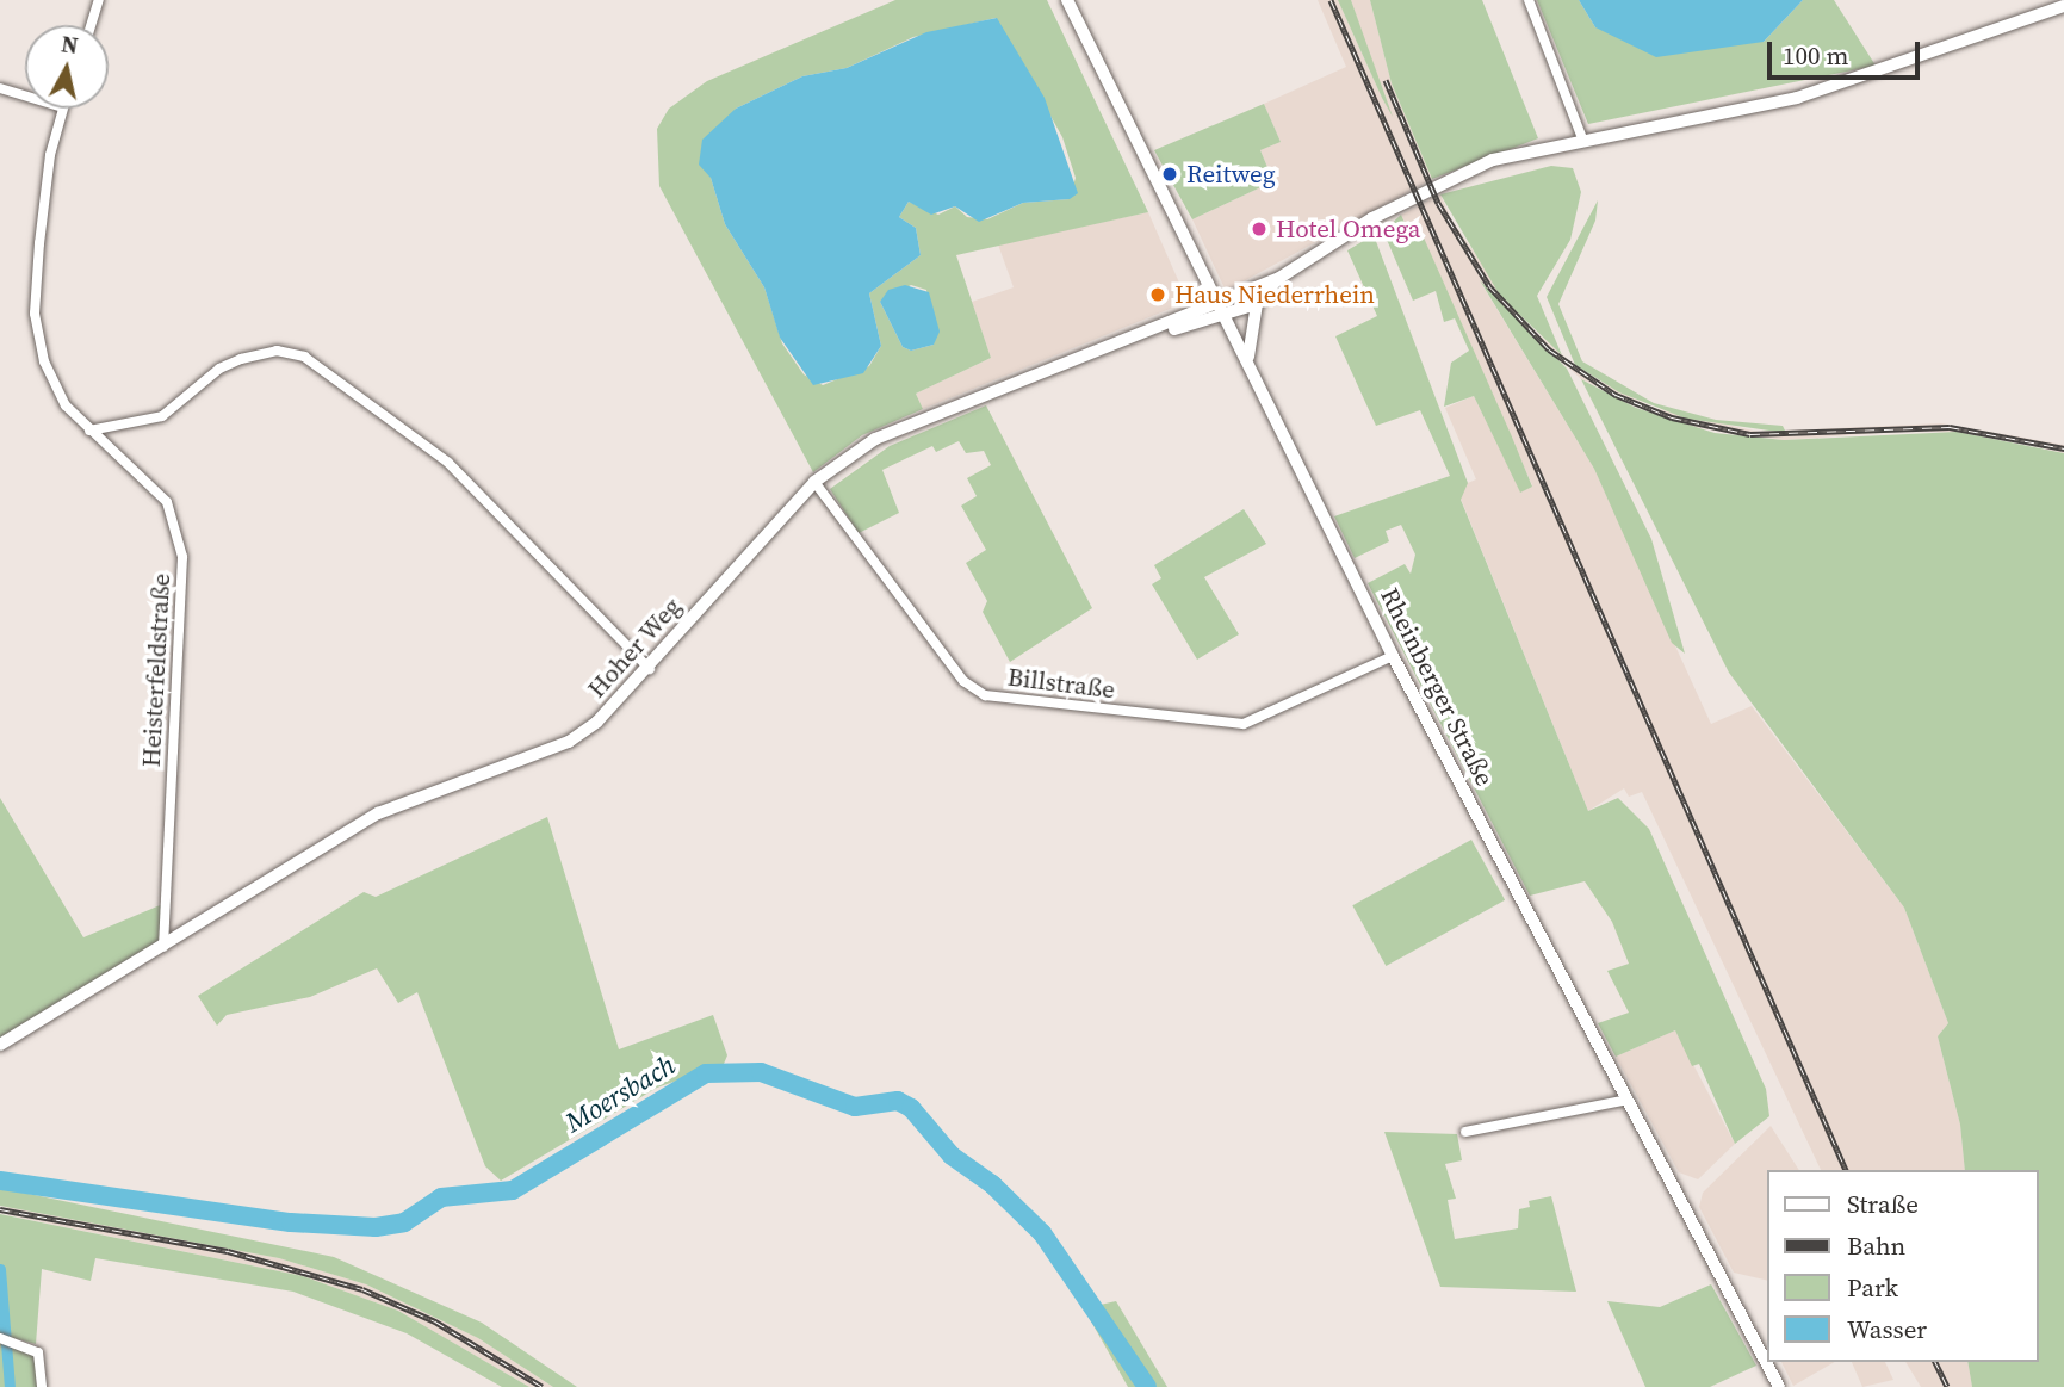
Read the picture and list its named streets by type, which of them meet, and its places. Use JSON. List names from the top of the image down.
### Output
{
  "streets": {
    "main road": ["Hoher Weg", "Rheinberger Straße"],
    "street": ["Heisterfeldstraße", "Billstraße"]
  },
  "crossings": [
    ["Hoher Weg", "Heisterfeldstraße"],
    ["Hoher Weg", "Billstraße"],
    ["Hoher Weg", "Rheinberger Straße"],
    ["Billstraße", "Rheinberger Straße"]
  ],
  "water": ["Moersbach"],
  "places": ["Reitweg", "Hotel Omega", "Haus Niederrhein"],
  "legend": [
    "Straße",
    "Bahn",
    "Park",
    "Wasser"
  ],
  "scale_bar": "100 m",
  "north": "top"
}
